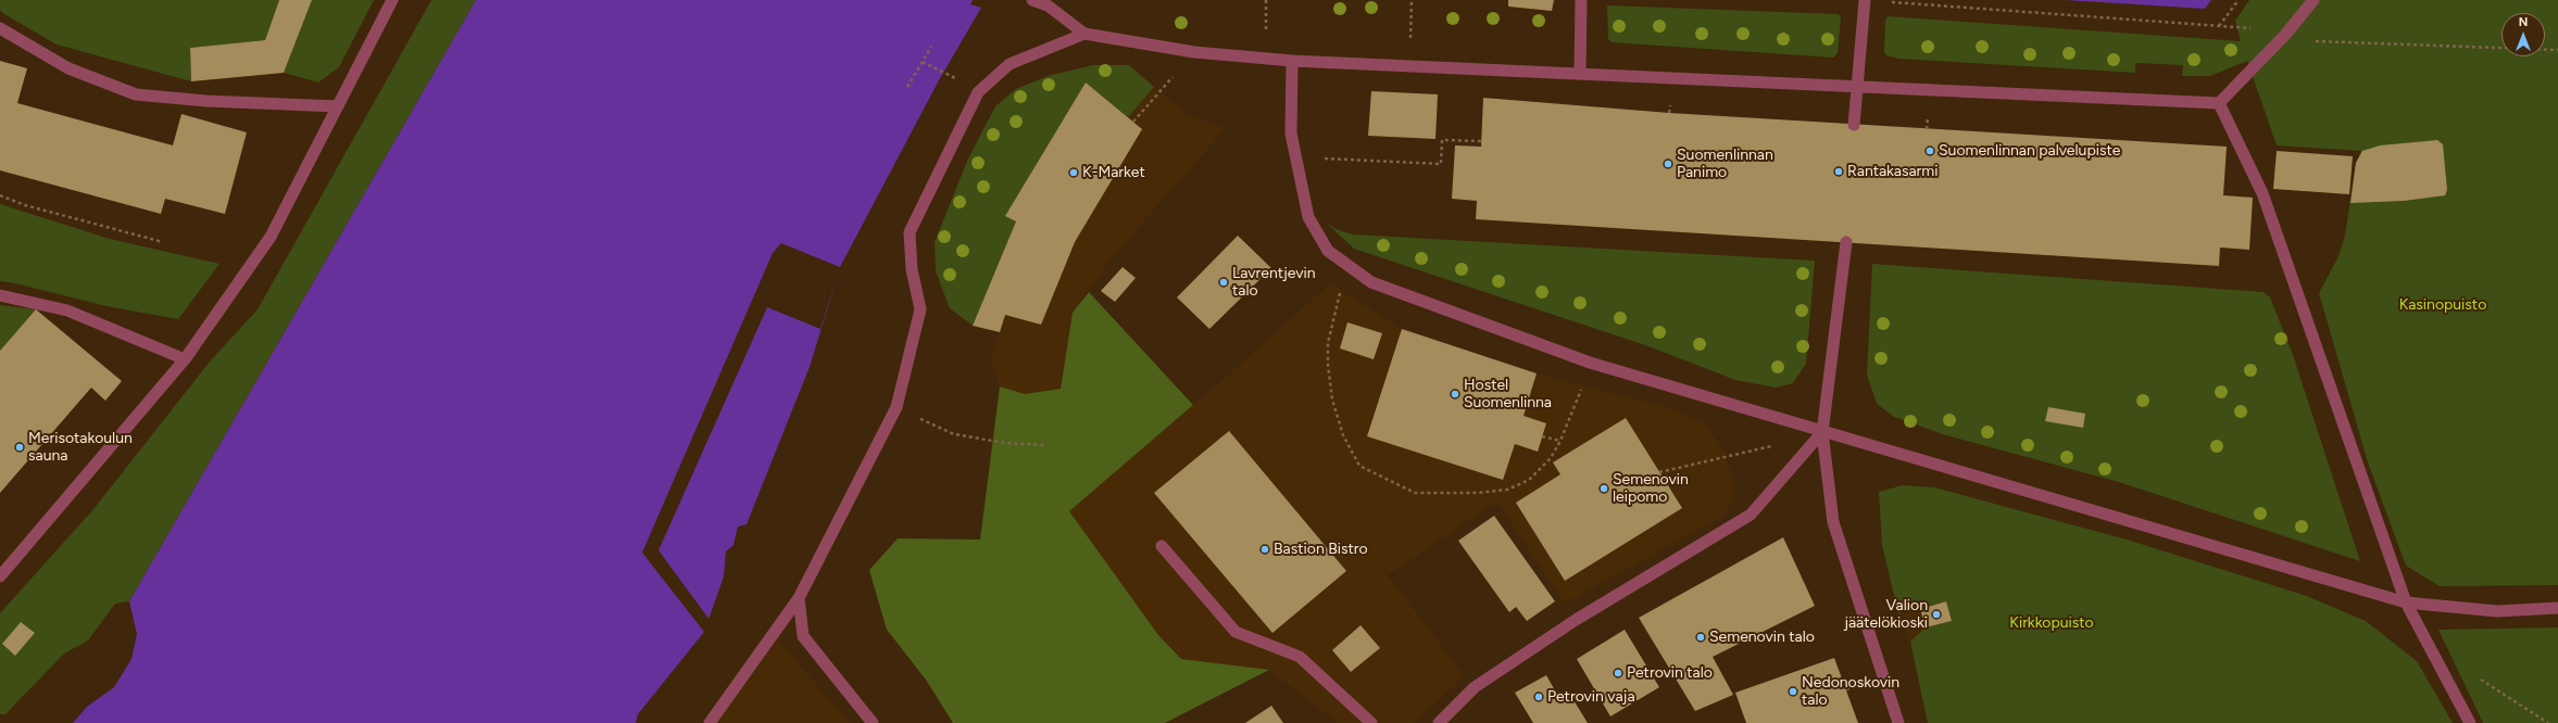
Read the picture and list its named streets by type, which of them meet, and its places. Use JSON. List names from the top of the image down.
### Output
{
  "parks": ["Kasinopuisto", "Kirkkopuisto"],
  "places": [
    "Suomenlinnan palvelupiste",
    "Suomenlinnan Panimo",
    "Rantakasarmi",
    "K-Market",
    "Lavrentjevin talo",
    "Hostel Suomenlinna",
    "Merisotakoulun sauna",
    "Semenovin leipomo",
    "Bastion Bistro",
    "Valion jäätelökioski",
    "Semenovin talo",
    "Petrovin talo",
    "Nedonoskovin talo",
    "Petrovin vaja"
  ],
  "north": "top"
}
